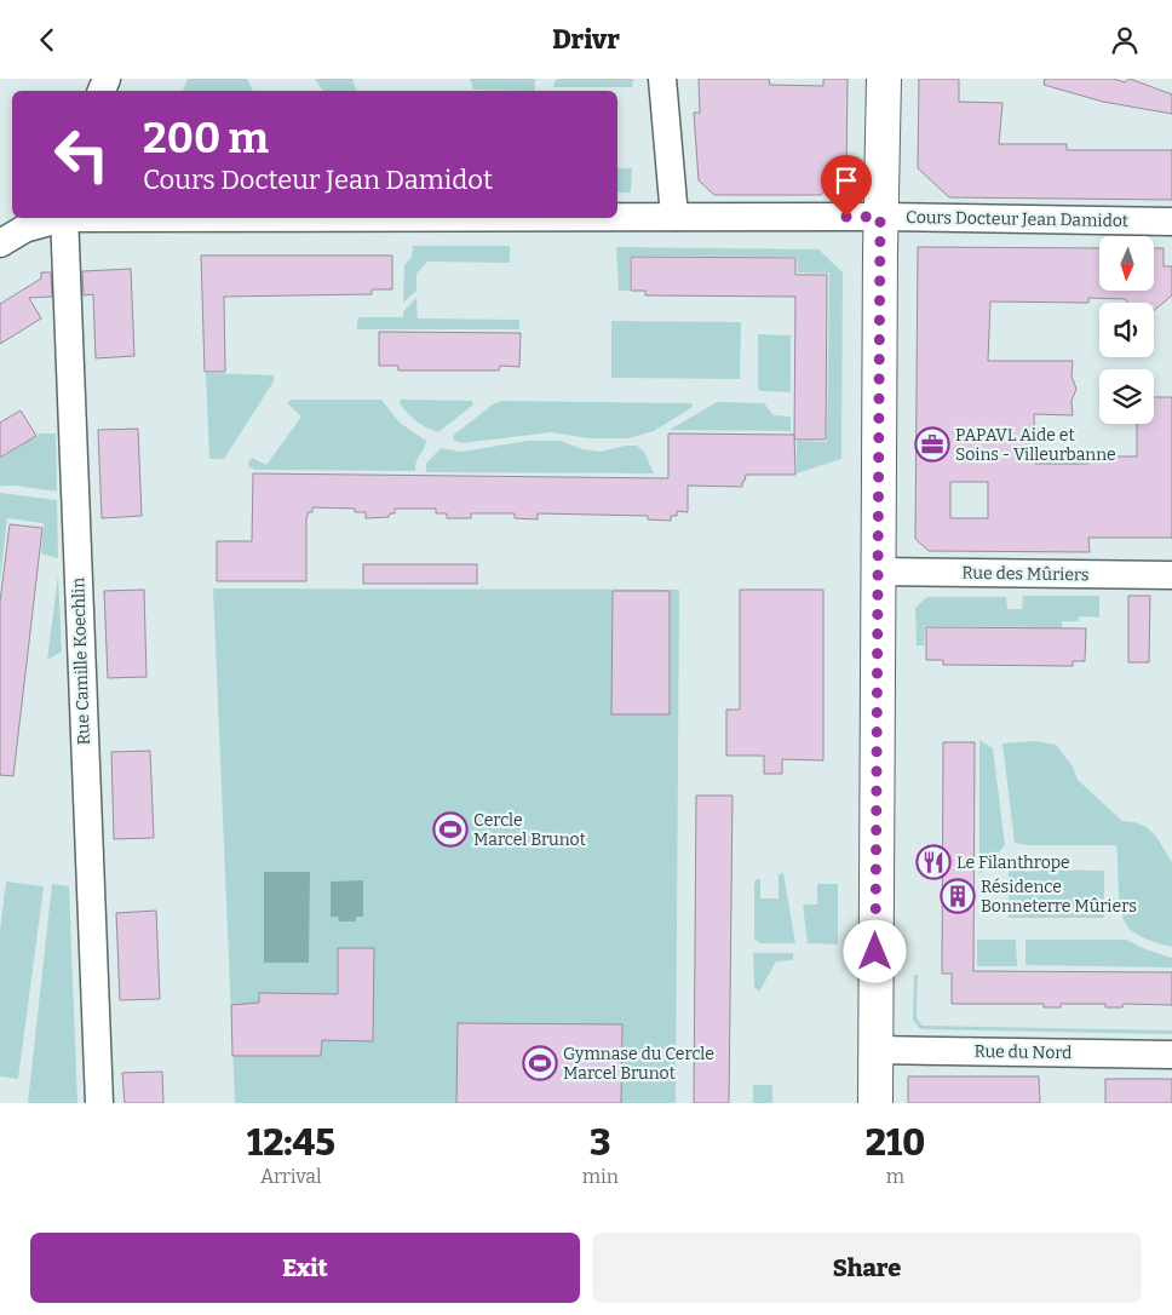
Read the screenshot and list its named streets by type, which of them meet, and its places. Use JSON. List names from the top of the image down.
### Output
{
  "streets": {
    "street": [
      "Cours Docteur Jean Damidot",
      "Rue des Mûriers",
      "Rue Camille Koechlin",
      "Rue du Nord"
    ]
  },
  "places": {
    "office": ["PAPAVL Aide et Soins - Villeurbanne"],
    "sports": ["Cercle Marcel Brunot", "Gymnase du Cercle Marcel Brunot"],
    "restaurant": ["Le Filanthrope"],
    "building": ["Résidence Bonneterre Mûriers"]
  },
  "north": "bottom",
  "page": {
    "header": "Drivr",
    "turn": ["200 m", "Cours Docteur Jean Damidot"],
    "eta": [
      "12:45",
      "Arrival",
      "3",
      "min",
      "210",
      "m"
    ],
    "buttons": ["Exit", "Share"]
  }
}
